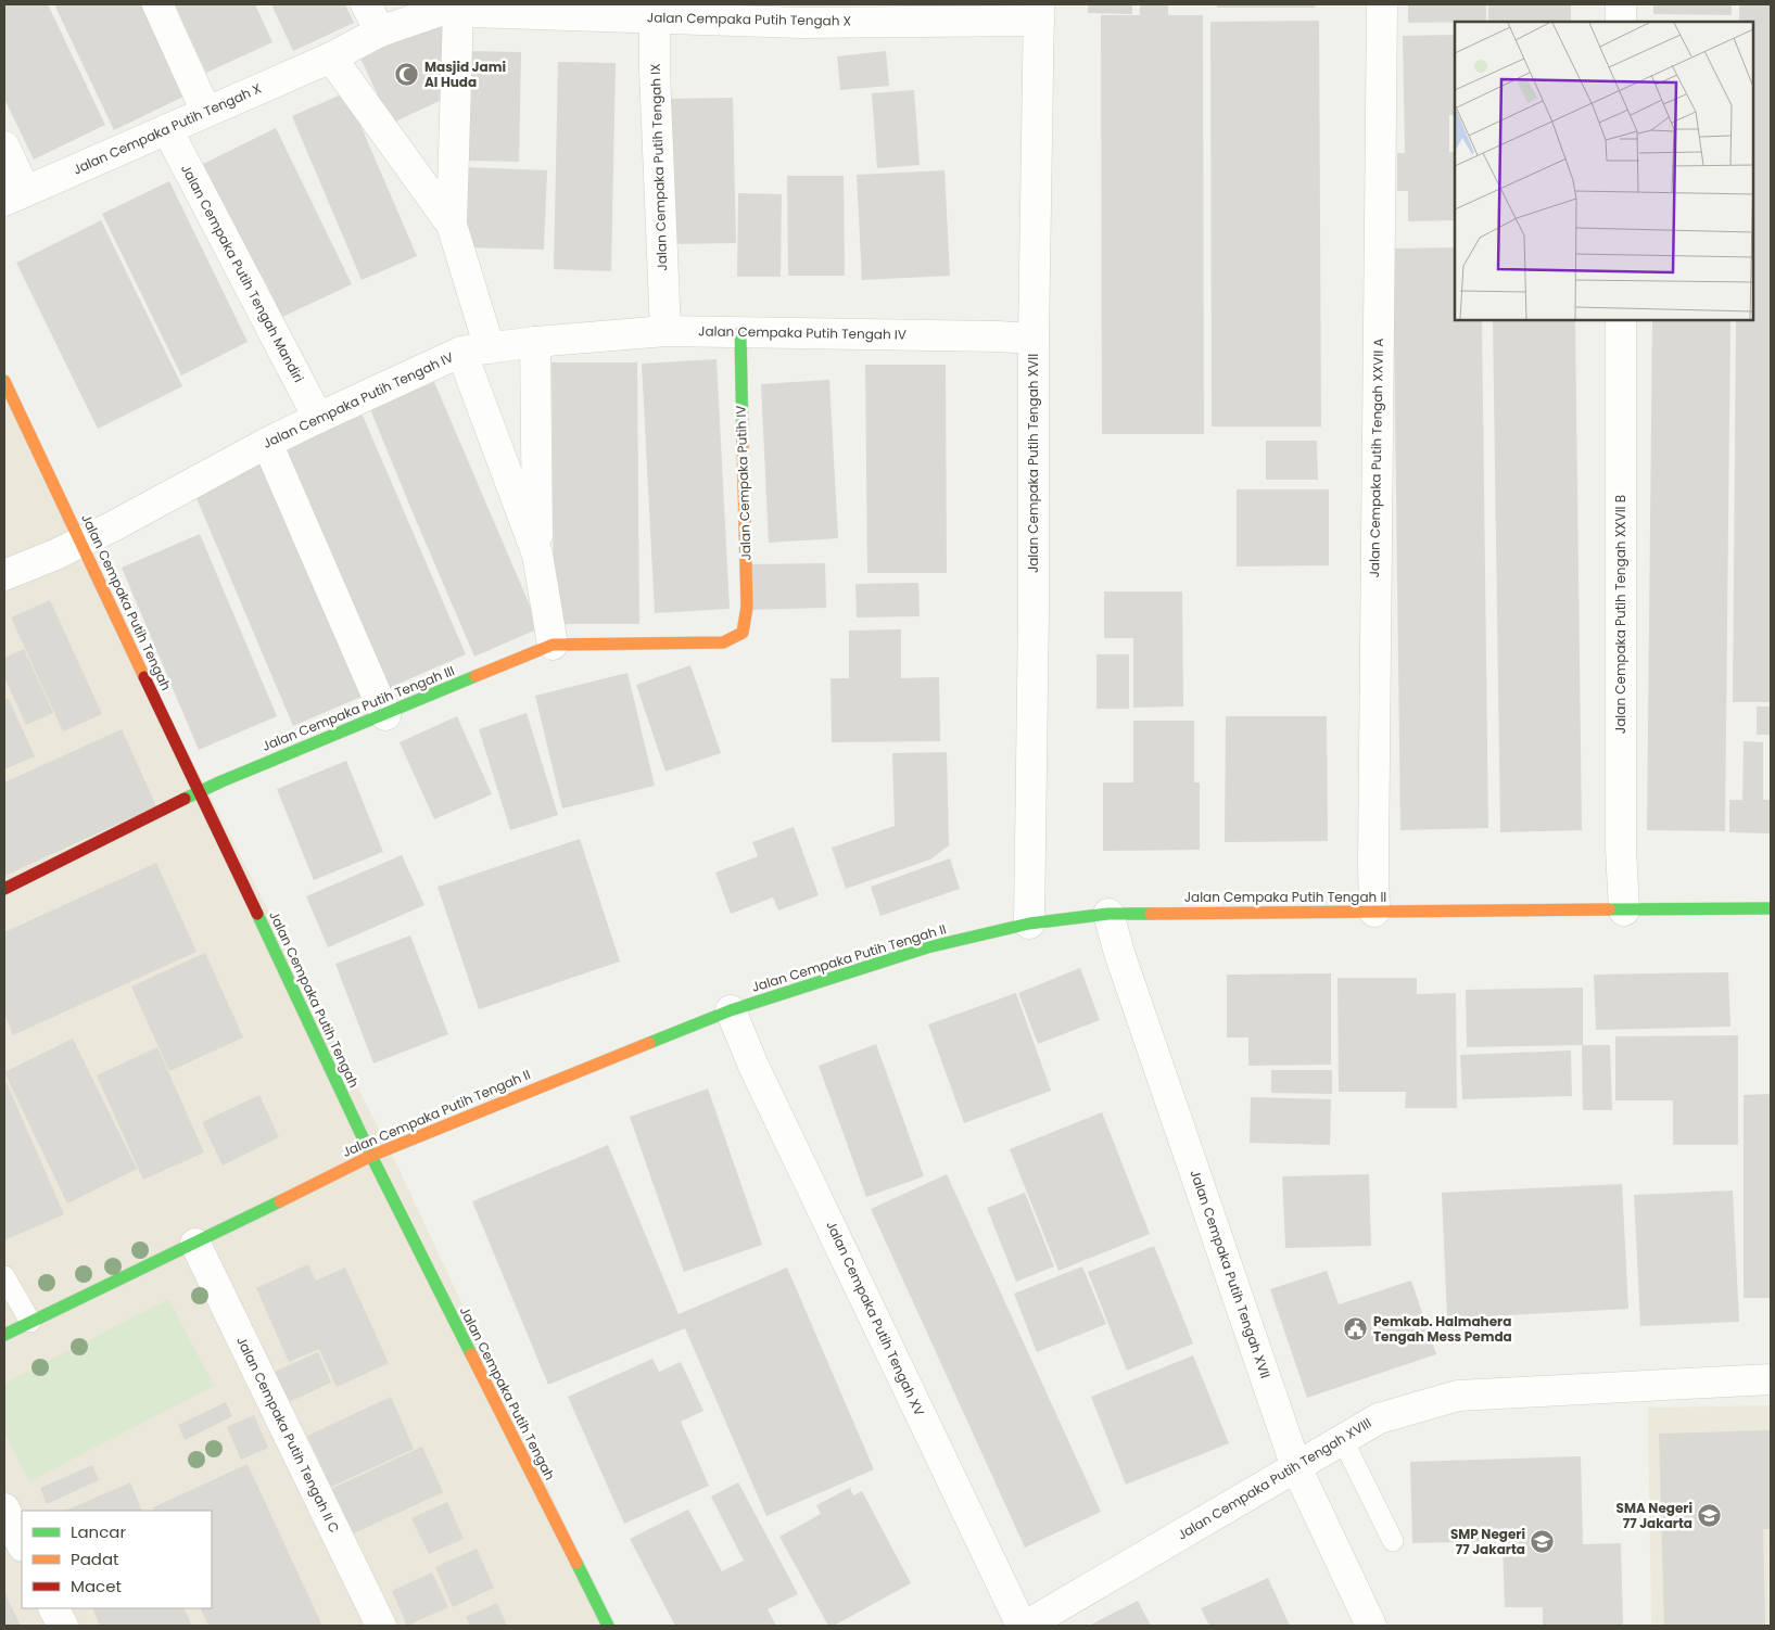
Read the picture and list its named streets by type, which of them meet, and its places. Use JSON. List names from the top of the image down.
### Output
{
  "streets": {
    "street": [
      "Jalan Cempaka Putih Tengah X",
      "Jalan Cempaka Putih Tengah IX",
      "Jalan Cempaka Putih Tengah Mandiri",
      "Jalan Cempaka Putih Tengah IV",
      "Jalan Cempaka Putih Tengah XXVII A",
      "Jalan Cempaka Putih Tengah XVII",
      "Jalan Cempaka Putih IV",
      "Jalan Cempaka Putih Tengah",
      "Jalan Cempaka Putih Tengah XXVII B",
      "Jalan Cempaka Putih Tengah III",
      "Jalan Cempaka Putih Tengah II",
      "Jalan Cempaka Putih Tengah XV",
      "Jalan Cempaka Putih Tengah II C",
      "Jalan Cempaka Putih Tengah XVIII"
    ]
  },
  "crossings": [
    ["Jalan Cempaka Putih Tengah X", "Jalan Cempaka Putih Tengah IX"],
    ["Jalan Cempaka Putih Tengah X", "Jalan Cempaka Putih Tengah Mandiri"],
    ["Jalan Cempaka Putih Tengah X", "Jalan Cempaka Putih Tengah XVII"],
    ["Jalan Cempaka Putih Tengah IX", "Jalan Cempaka Putih Tengah IV"],
    ["Jalan Cempaka Putih Tengah Mandiri", "Jalan Cempaka Putih Tengah IV"],
    ["Jalan Cempaka Putih Tengah IV", "Jalan Cempaka Putih Tengah XVII"],
    ["Jalan Cempaka Putih Tengah IV", "Jalan Cempaka Putih IV"],
    ["Jalan Cempaka Putih Tengah IV", "Jalan Cempaka Putih Tengah"],
    ["Jalan Cempaka Putih Tengah XXVII A", "Jalan Cempaka Putih Tengah II"],
    ["Jalan Cempaka Putih Tengah XVII", "Jalan Cempaka Putih Tengah II"],
    ["Jalan Cempaka Putih Tengah XVII", "Jalan Cempaka Putih Tengah XVIII"],
    ["Jalan Cempaka Putih IV", "Jalan Cempaka Putih Tengah III"],
    ["Jalan Cempaka Putih Tengah", "Jalan Cempaka Putih Tengah III"],
    ["Jalan Cempaka Putih Tengah", "Jalan Cempaka Putih Tengah II"],
    ["Jalan Cempaka Putih Tengah XXVII B", "Jalan Cempaka Putih Tengah II"],
    ["Jalan Cempaka Putih Tengah II", "Jalan Cempaka Putih Tengah XV"],
    ["Jalan Cempaka Putih Tengah II", "Jalan Cempaka Putih Tengah II C"]
  ],
  "places": {
    "mosque": ["Masjid Jami Al Huda"],
    "public building": ["Pemkab. Halmahera Tengah Mess Pemda"],
    "school or university": ["SMA Negeri 77 Jakarta", "SMP Negeri 77 Jakarta"]
  },
  "legend": ["Lancar", "Padat", "Macet"]
}
